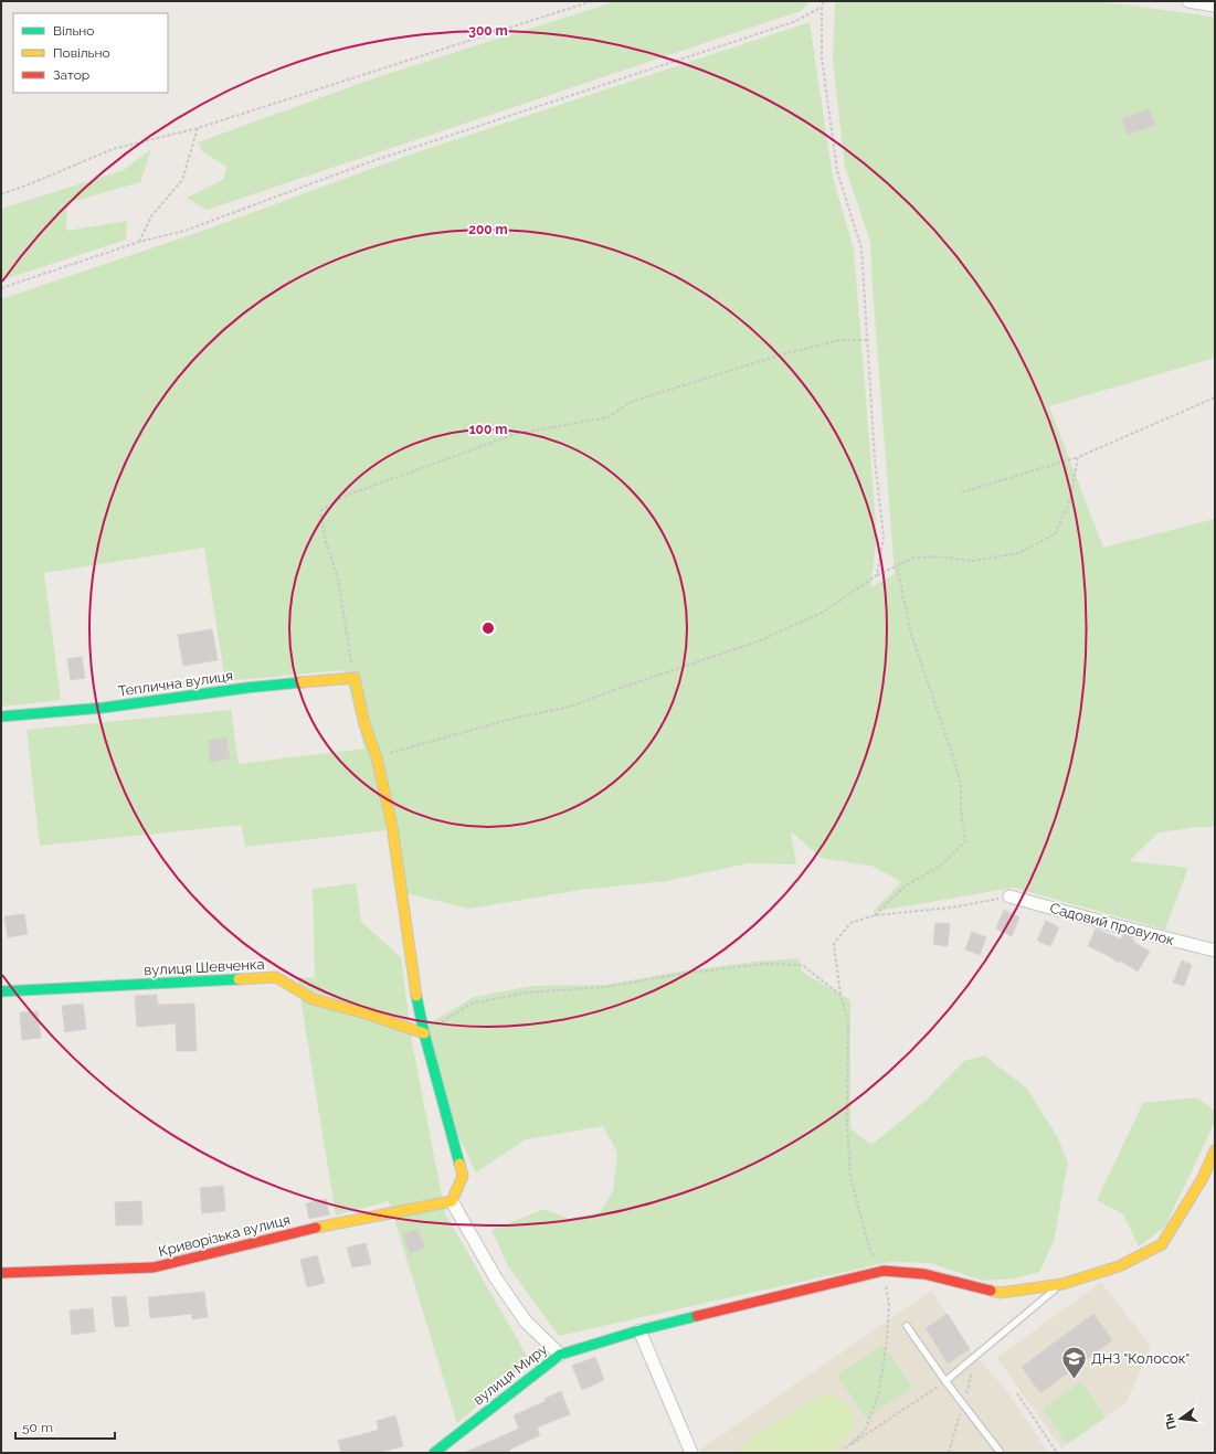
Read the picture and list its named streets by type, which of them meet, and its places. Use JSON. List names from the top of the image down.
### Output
{
  "streets": {
    "street": [
      "Теплична вулиця",
      "Садовий провулок",
      "вулиця Шевченка",
      "Криворізька вулиця",
      "вулиця Миру"
    ]
  },
  "places": {
    "school or university": ["ДНЗ \"Колосок\""]
  },
  "legend": ["Вільно", "Повільно", "Затор"],
  "scale_bar": "50 m",
  "north": "left",
  "rings": ["300 m", "200 m", "100 m"]
}
